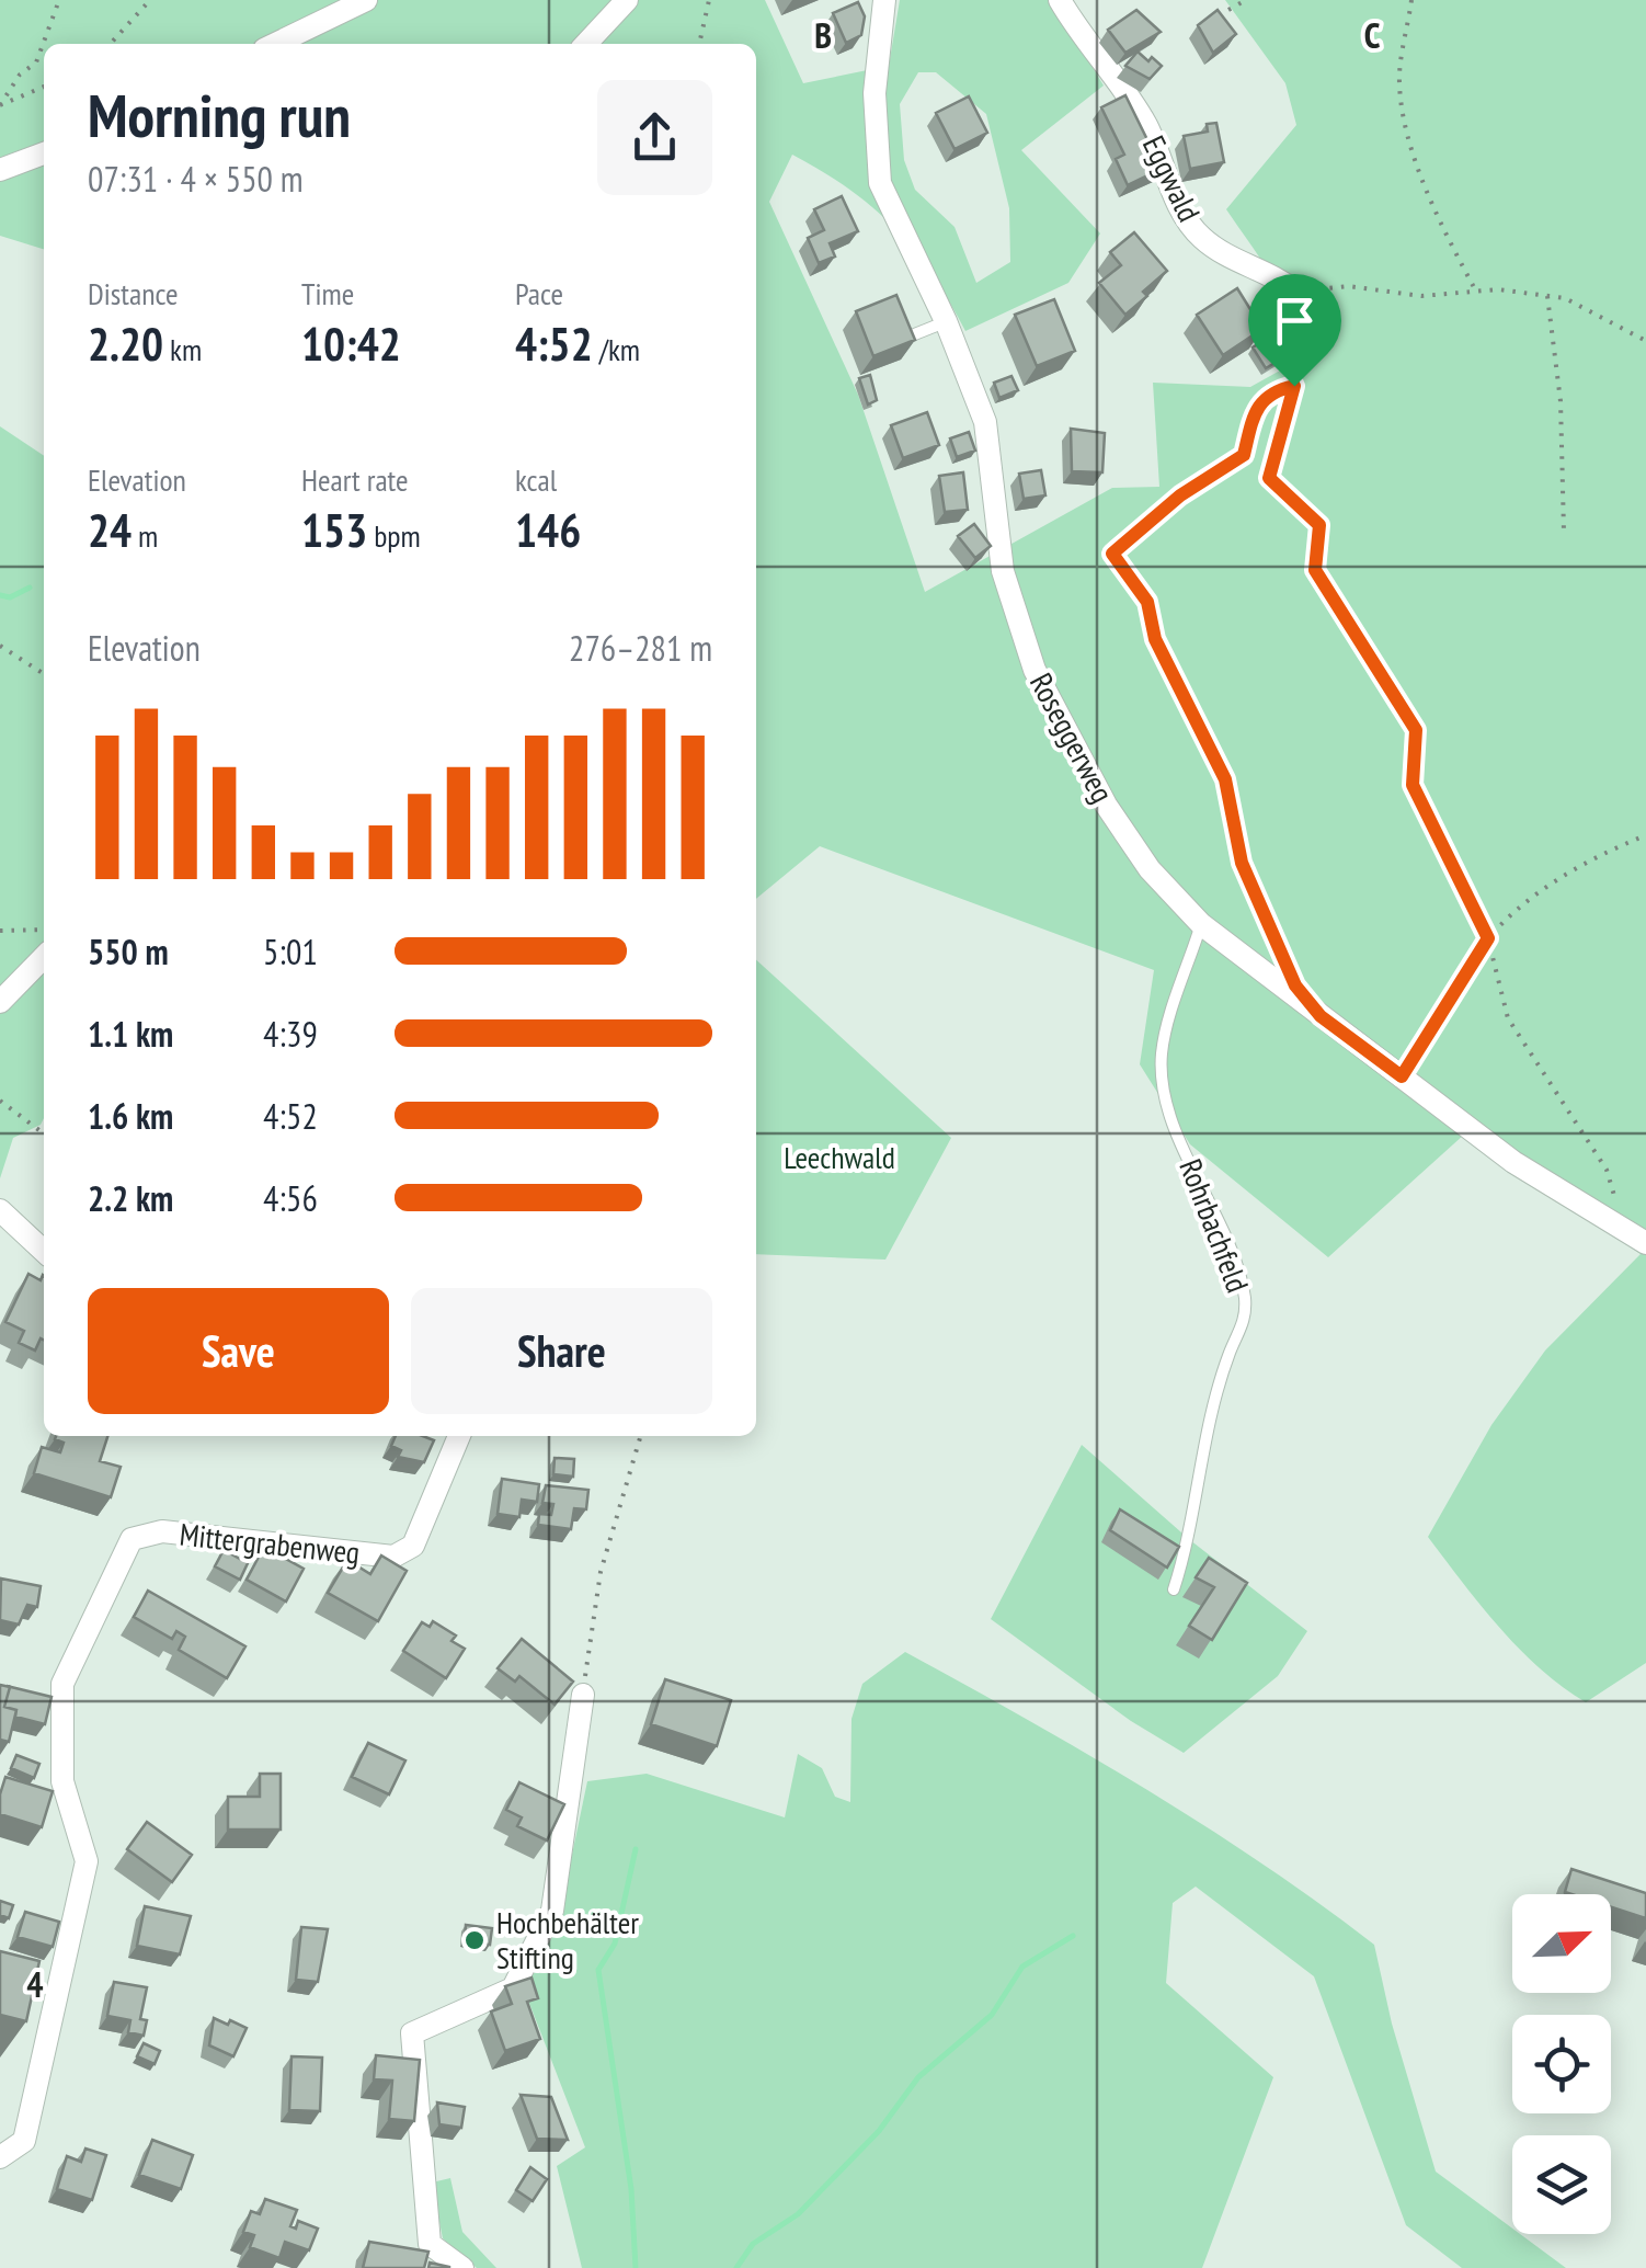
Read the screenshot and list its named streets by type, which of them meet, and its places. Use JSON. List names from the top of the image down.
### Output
{
  "streets": {
    "street": ["Eggwald", "Roseggerweg", "Mittergrabenweg"],
    "lane": ["Rohrbachfeld"]
  },
  "crossings": [
    ["Roseggerweg", "Rohrbachfeld"]
  ],
  "parks": ["Leechwald"],
  "places": ["Hochbehälter Stifting"],
  "north": "top right",
  "page": {
    "heading": ["Morning run", "07:31 · 4 × 550 m"],
    "stats": [
      ["Distance", "2.20 km"],
      ["Time", "10:42"],
      ["Pace", "4:52 /km"],
      ["Elevation", "24 m"],
      ["Heart rate", "153 bpm"],
      ["kcal", "146"]
    ],
    "chart": ["Elevation", "276–281 m"],
    "list": [
      {
        "name": "550 m",
        "note": "5:01"
      },
      {
        "name": "1.1 km",
        "note": "4:39"
      },
      {
        "name": "1.6 km",
        "note": "4:52"
      },
      {
        "name": "2.2 km",
        "note": "4:56"
      }
    ],
    "buttons": ["Save", "Share"]
  },
  "grid": {
    "columns": ["B", "C"],
    "rows": ["4"]
  }
}
